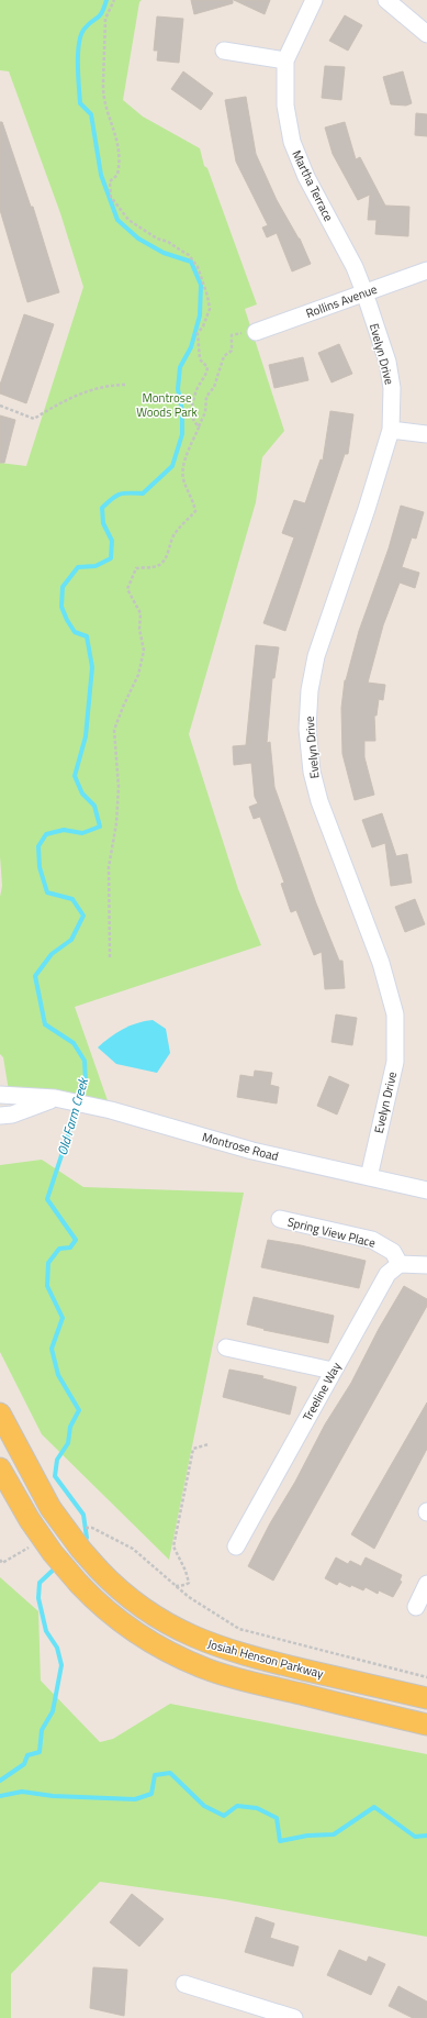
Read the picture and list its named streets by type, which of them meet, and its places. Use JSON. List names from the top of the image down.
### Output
{
  "streets": {
    "main road": ["Josiah Henson Parkway"],
    "street": [
      "Martha Terrace",
      "Rollins Avenue",
      "Evelyn Drive",
      "Montrose Road",
      "Spring View Place",
      "Treeline Way"
    ]
  },
  "crossings": [
    ["Martha Terrace", "Rollins Avenue"],
    ["Martha Terrace", "Evelyn Drive"],
    ["Rollins Avenue", "Evelyn Drive"],
    ["Evelyn Drive", "Montrose Road"],
    ["Spring View Place", "Treeline Way"]
  ],
  "water": ["Old Farm Creek"],
  "parks": ["Montrose Woods Park"]
}
